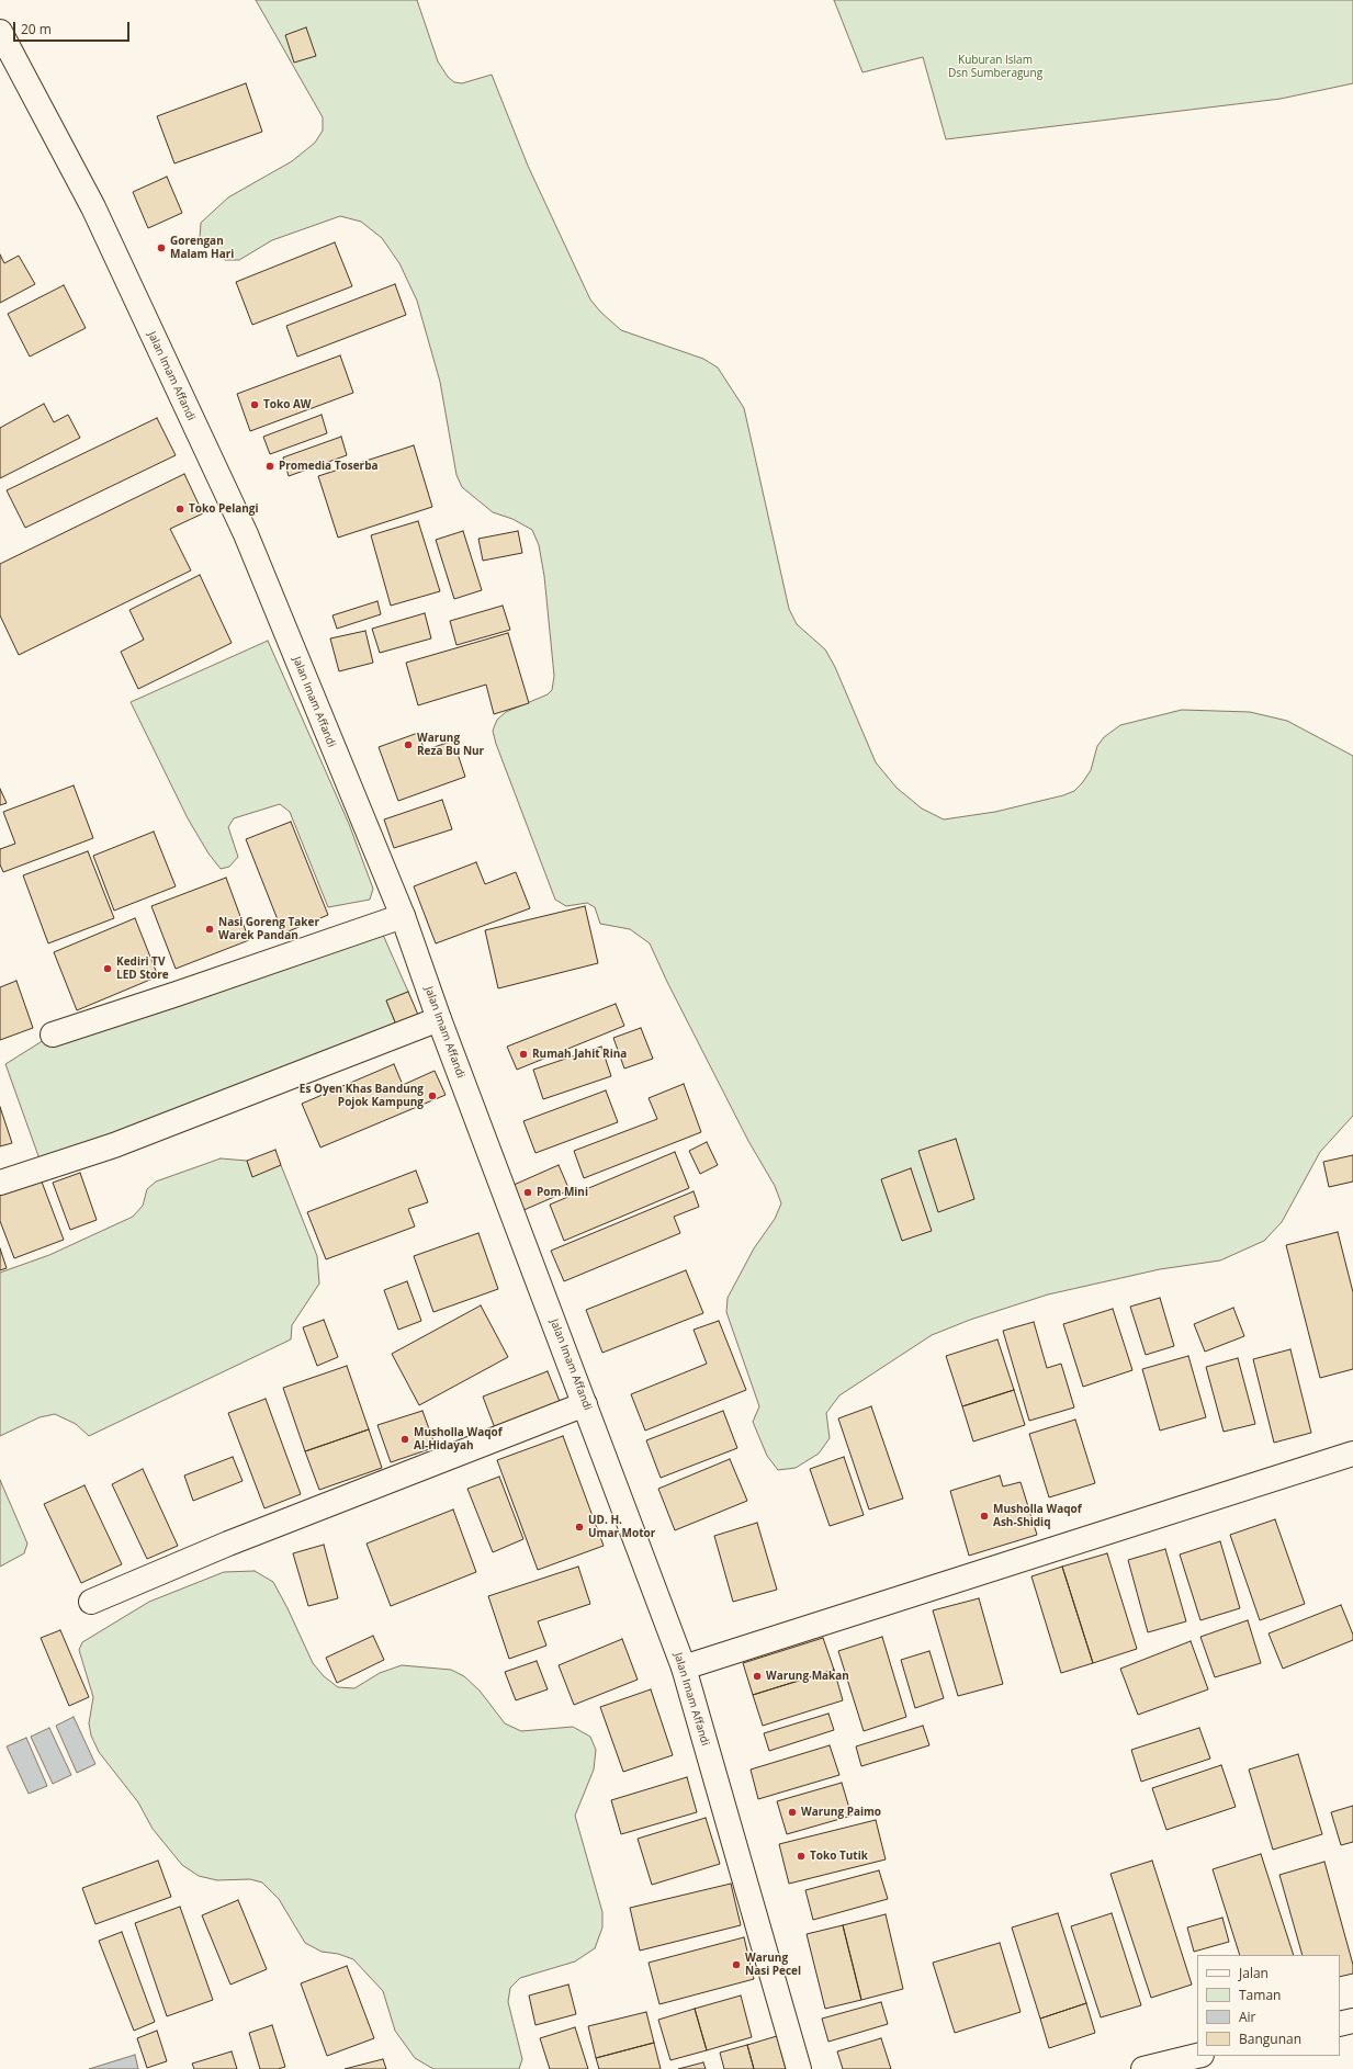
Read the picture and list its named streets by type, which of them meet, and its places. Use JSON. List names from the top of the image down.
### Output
{
  "streets": {
    "street": ["Jalan Imam Affandi"]
  },
  "parks": ["Kuburan Islam Dsn Sumberagung"],
  "places": [
    "Gorengan Malam Hari",
    "Toko AW",
    "Promedia Toserba",
    "Toko Pelangi",
    "Warung Reza Bu Nur",
    "Nasi Goreng Taker Warek Pandan",
    "Kediri TV LED Store",
    "Rumah Jahit Rina",
    "Es Oyen Khas Bandung Pojok Kampung",
    "Pom Mini",
    "Musholla Waqof Al-Hidayah",
    "Musholla Waqof Ash-Shidiq",
    "UD. H. Umar Motor",
    "Warung Makan",
    "Warung Paimo",
    "Toko Tutik",
    "Warung Nasi Pecel"
  ],
  "legend": [
    "Jalan",
    "Taman",
    "Air",
    "Bangunan"
  ],
  "scale_bar": "20 m"
}
